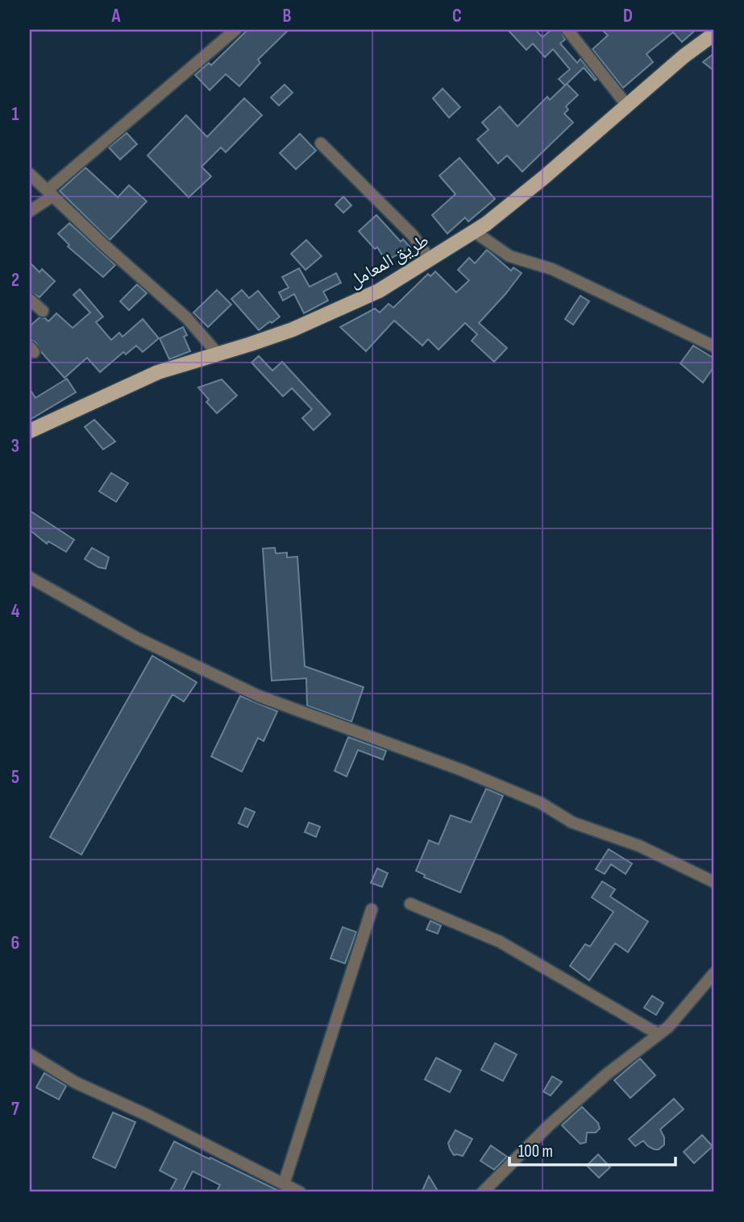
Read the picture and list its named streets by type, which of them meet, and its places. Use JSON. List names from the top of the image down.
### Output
{
  "streets": {
    "main road": ["طريق المعامل"]
  },
  "scale_bar": "100 m",
  "grid": {
    "columns": [
      "A",
      "B",
      "C",
      "D"
    ],
    "rows": [
      "1",
      "2",
      "3",
      "4",
      "5",
      "6",
      "7"
    ]
  }
}
